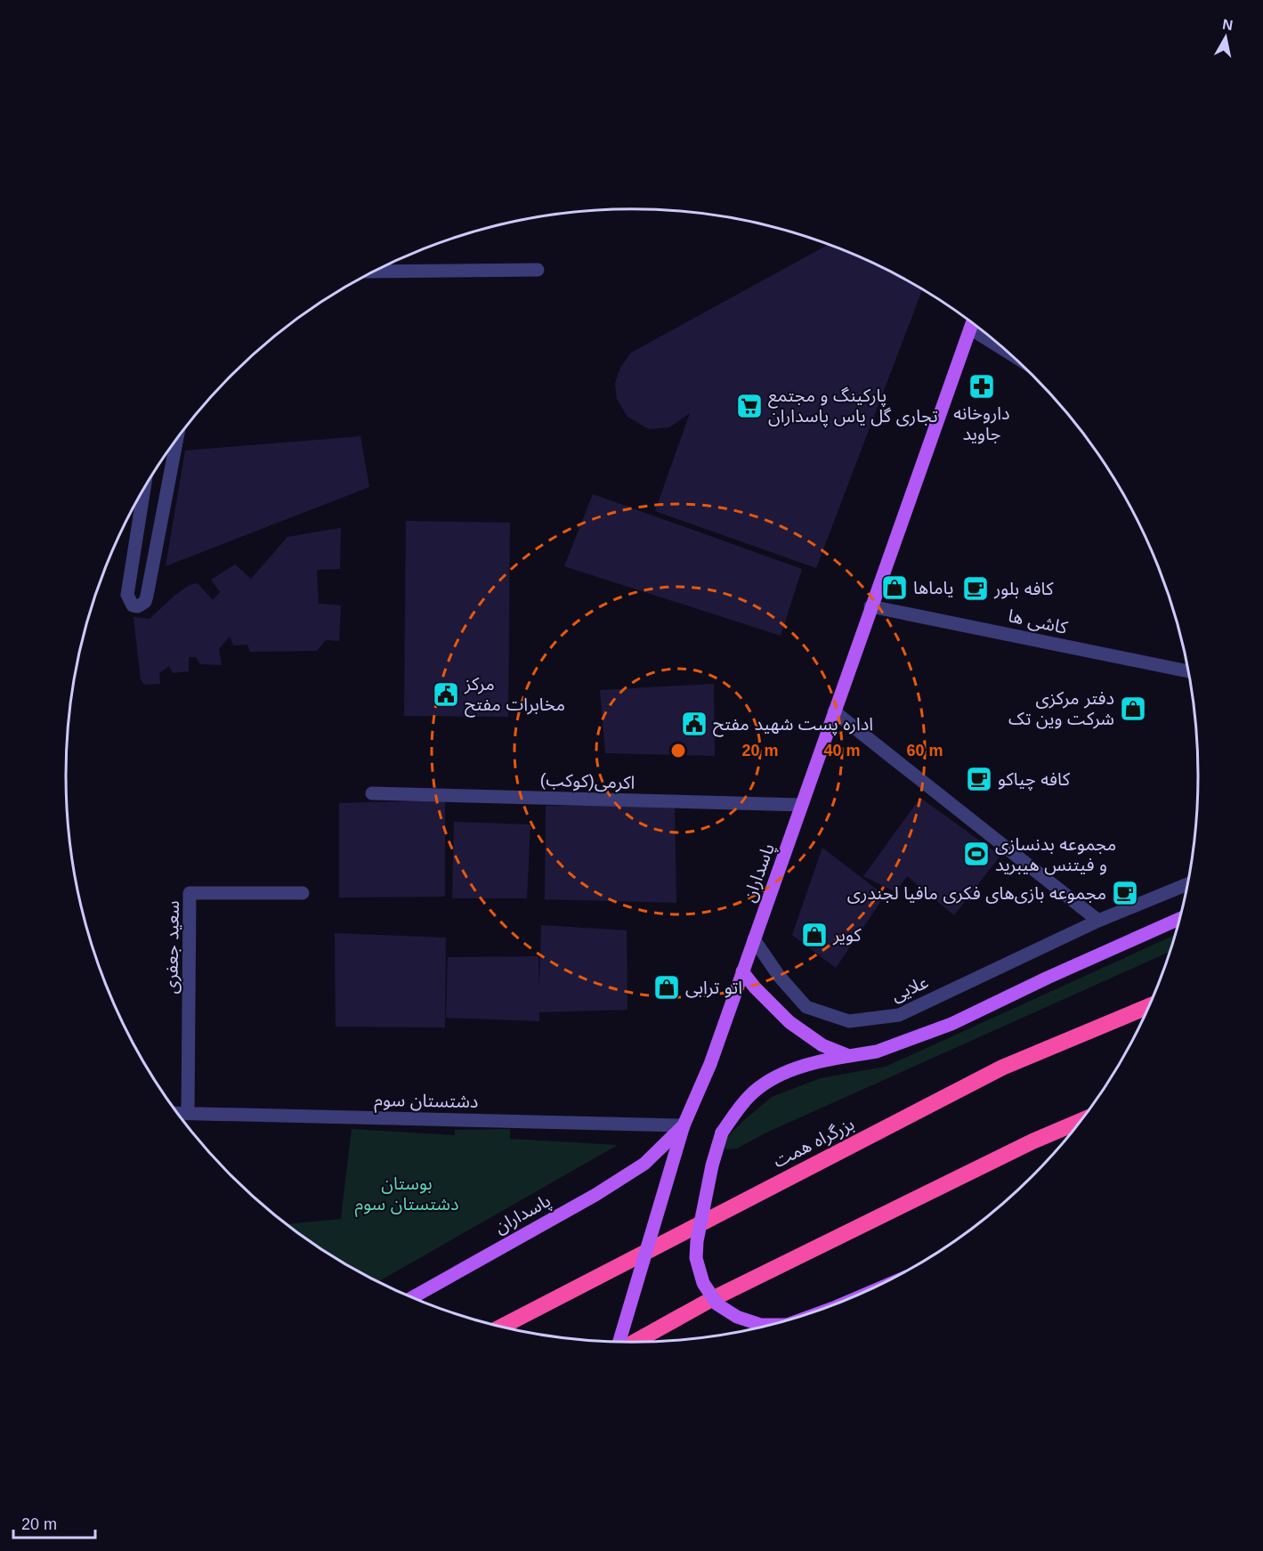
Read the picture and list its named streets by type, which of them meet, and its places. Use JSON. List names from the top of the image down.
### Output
{
  "streets": {
    "highway": ["بزرگراه همت"],
    "main road": ["پاسداران"],
    "street": [
      "کاشی ها",
      "اکرمی(کوکب)",
      "سعید جعفری",
      "علایی",
      "دشتستان سوم"
    ]
  },
  "crossings": [
    ["کاشی ها", "پاسداران"],
    ["اکرمی(کوکب)", "پاسداران"],
    ["پاسداران", "علایی"],
    ["پاسداران", "دشتستان سوم"],
    ["سعید جعفری", "دشتستان سوم"]
  ],
  "parks": ["بوستان دشتستان سوم"],
  "places": {
    "pharmacy": ["داروخانه جاوید"],
    "supermarket": ["پارکینگ و مجتمع تجاری گل یاس پاسداران"],
    "shop": [
      "یاماها",
      "دفتر مرکزی شرکت وین تک",
      "کویر",
      "اتو ترابی"
    ],
    "cafe": ["کافه بلور", "کافه چیاکو", "مجموعه بازی‌های فکری مافیا لجندری"],
    "public building": ["مرکز مخابرات مفتح", "اداره پست شهید مفتح"],
    "sports": ["مجموعه بدنسازی و فیتنس هیبرید"]
  },
  "scale_bar": "20 m",
  "north": "top",
  "rings": ["20 m", "40 m", "60 m"]
}
